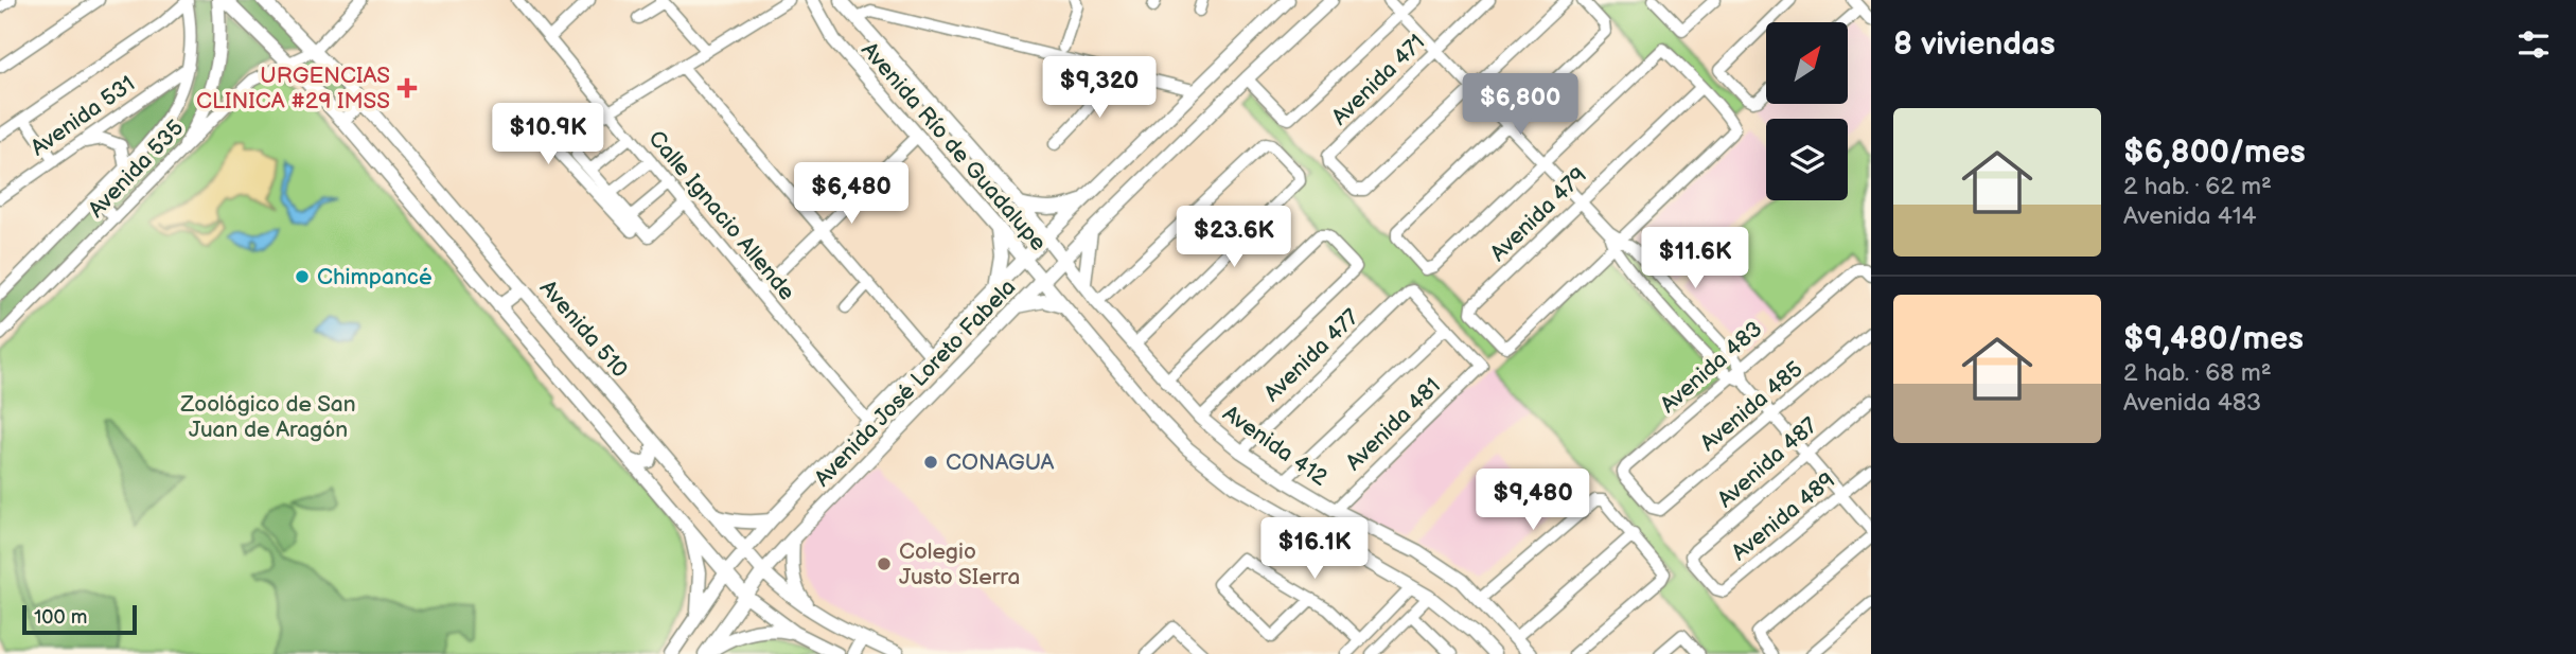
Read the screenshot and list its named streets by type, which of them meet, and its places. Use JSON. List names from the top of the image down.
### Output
{
  "streets": {
    "main road": [
      "Avenida Río de Guadalupe",
      "Avenida 510",
      "Avenida José Loreto Fabela",
      "Avenida 412"
    ],
    "street": [
      "Avenida 471",
      "Avenida 531",
      "Avenida 535",
      "Avenida 479",
      "Calle Ignacio Allende",
      "Avenida 477",
      "Avenida 483",
      "Avenida 485",
      "Avenida 481",
      "Avenida 487",
      "Avenida 489"
    ]
  },
  "crossings": [
    ["Avenida 531", "Avenida 535"],
    ["Avenida Río de Guadalupe", "Avenida José Loreto Fabela"],
    ["Avenida Río de Guadalupe", "Avenida 412"],
    ["Avenida 535", "Avenida 510"],
    ["Calle Ignacio Allende", "Avenida José Loreto Fabela"],
    ["Avenida 510", "Avenida José Loreto Fabela"],
    ["Avenida 477", "Avenida 481"],
    ["Avenida 477", "Avenida 412"],
    ["Avenida 483", "Avenida 485"],
    ["Avenida José Loreto Fabela", "Avenida 412"],
    ["Avenida 481", "Avenida 412"],
    ["Avenida 487", "Avenida 489"]
  ],
  "parks": ["Zoológico de San Juan de Aragón"],
  "places": {
    "health": ["URGENCIAS CLINICA #29 IMSS"],
    "other": ["Chimpancé", "CONAGUA", "Colegio Justo SIerra"]
  },
  "scale_bar": "100 m",
  "north": "top right",
  "page": {
    "heading": "8 viviendas",
    "price": [
      "$9,320",
      "$6,800",
      "$10.9K",
      "$6,480",
      "$23.6K",
      "$11.6K",
      "$9,480",
      "$16.1K"
    ],
    "list": [
      {
        "name": "$6,800/mes",
        "note": "2 hab. · 62 m² · Avenida 414"
      },
      {
        "name": "$9,480/mes",
        "note": "2 hab. · 68 m² · Avenida 483"
      }
    ],
    "scale": "100 m"
  }
}
